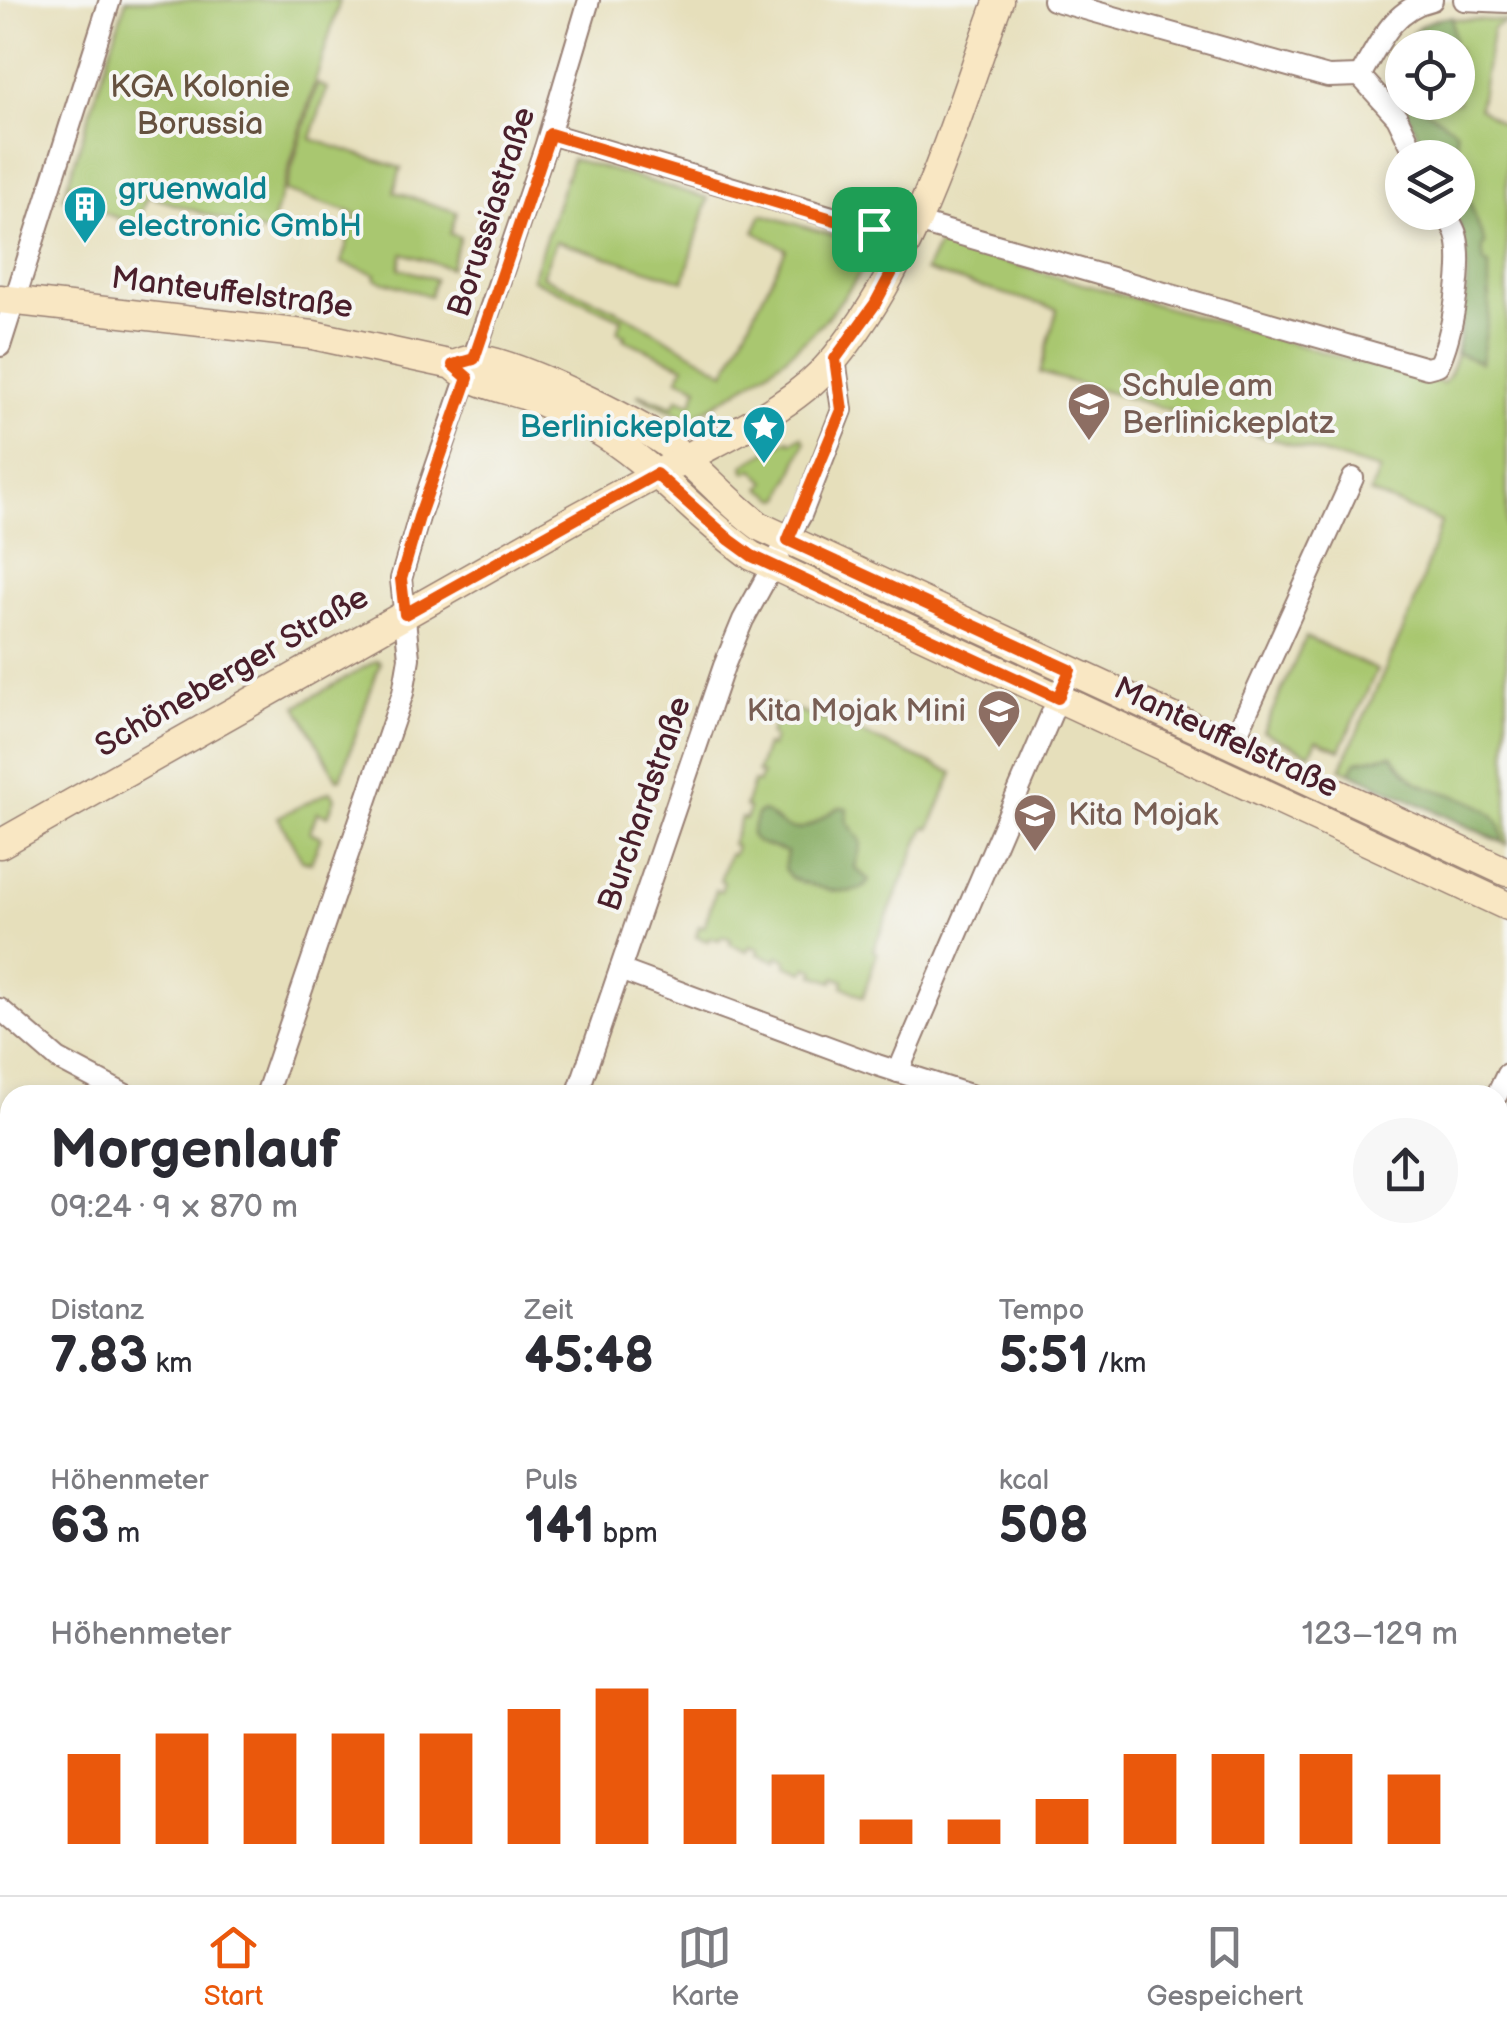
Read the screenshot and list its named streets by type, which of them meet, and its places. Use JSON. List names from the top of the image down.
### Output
{
  "streets": {
    "main road": ["Manteuffelstraße", "Schöneberger Straße"],
    "street": ["Borussiastraße", "Burchardstraße"]
  },
  "crossings": [
    ["Borussiastraße", "Manteuffelstraße"],
    ["Borussiastraße", "Schöneberger Straße"],
    ["Manteuffelstraße", "Schöneberger Straße"],
    ["Manteuffelstraße", "Burchardstraße"],
    ["Schöneberger Straße", "Burchardstraße"]
  ],
  "parks": ["KGA Kolonie Borussia"],
  "places": {
    "building": ["gruenwald electronic GmbH"],
    "school or university": ["Schule am Berlinickeplatz", "Kita Mojak Mini", "Kita Mojak"],
    "place": ["Berlinickeplatz"]
  },
  "page": {
    "heading": ["Morgenlauf", "09:24 · 9 × 870 m"],
    "stats": [
      ["Distanz", "7.83 km"],
      ["Zeit", "45:48"],
      ["Tempo", "5:51 /km"],
      ["Höhenmeter", "63 m"],
      ["Puls", "141 bpm"],
      ["kcal", "508"]
    ],
    "chart": ["Höhenmeter", "123–129 m"],
    "tabs": ["Start", "Karte", "Gespeichert"]
  }
}
